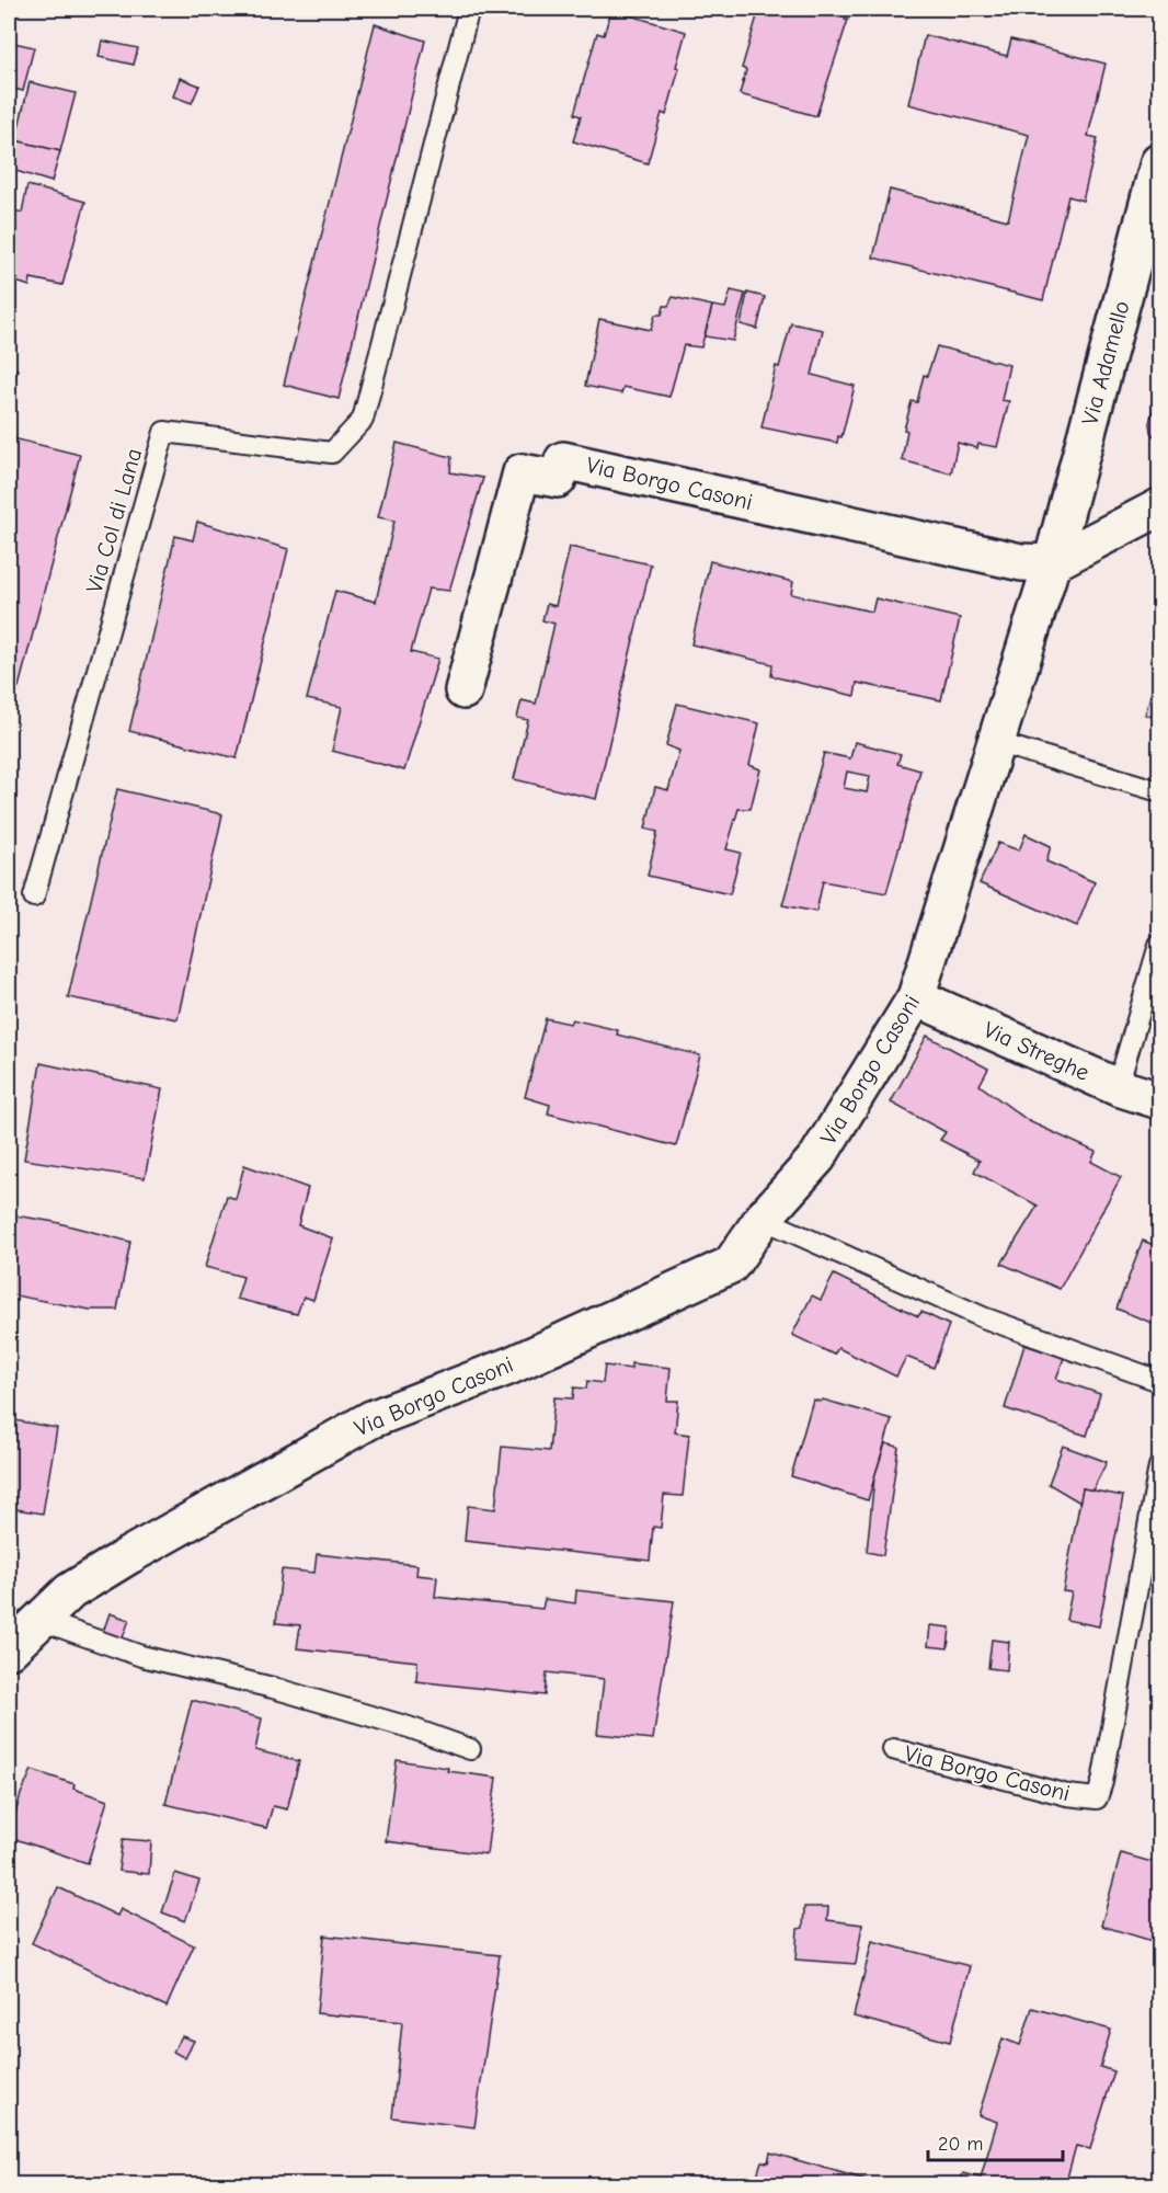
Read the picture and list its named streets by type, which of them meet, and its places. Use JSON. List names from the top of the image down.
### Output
{
  "streets": {
    "street": ["Via Adamello", "Via Borgo Casoni", "Via Streghe"],
    "lane": ["Via Col di Lana"]
  },
  "crossings": [
    ["Via Adamello", "Via Borgo Casoni"],
    ["Via Borgo Casoni", "Via Streghe"]
  ],
  "scale_bar": "20 m"
}
